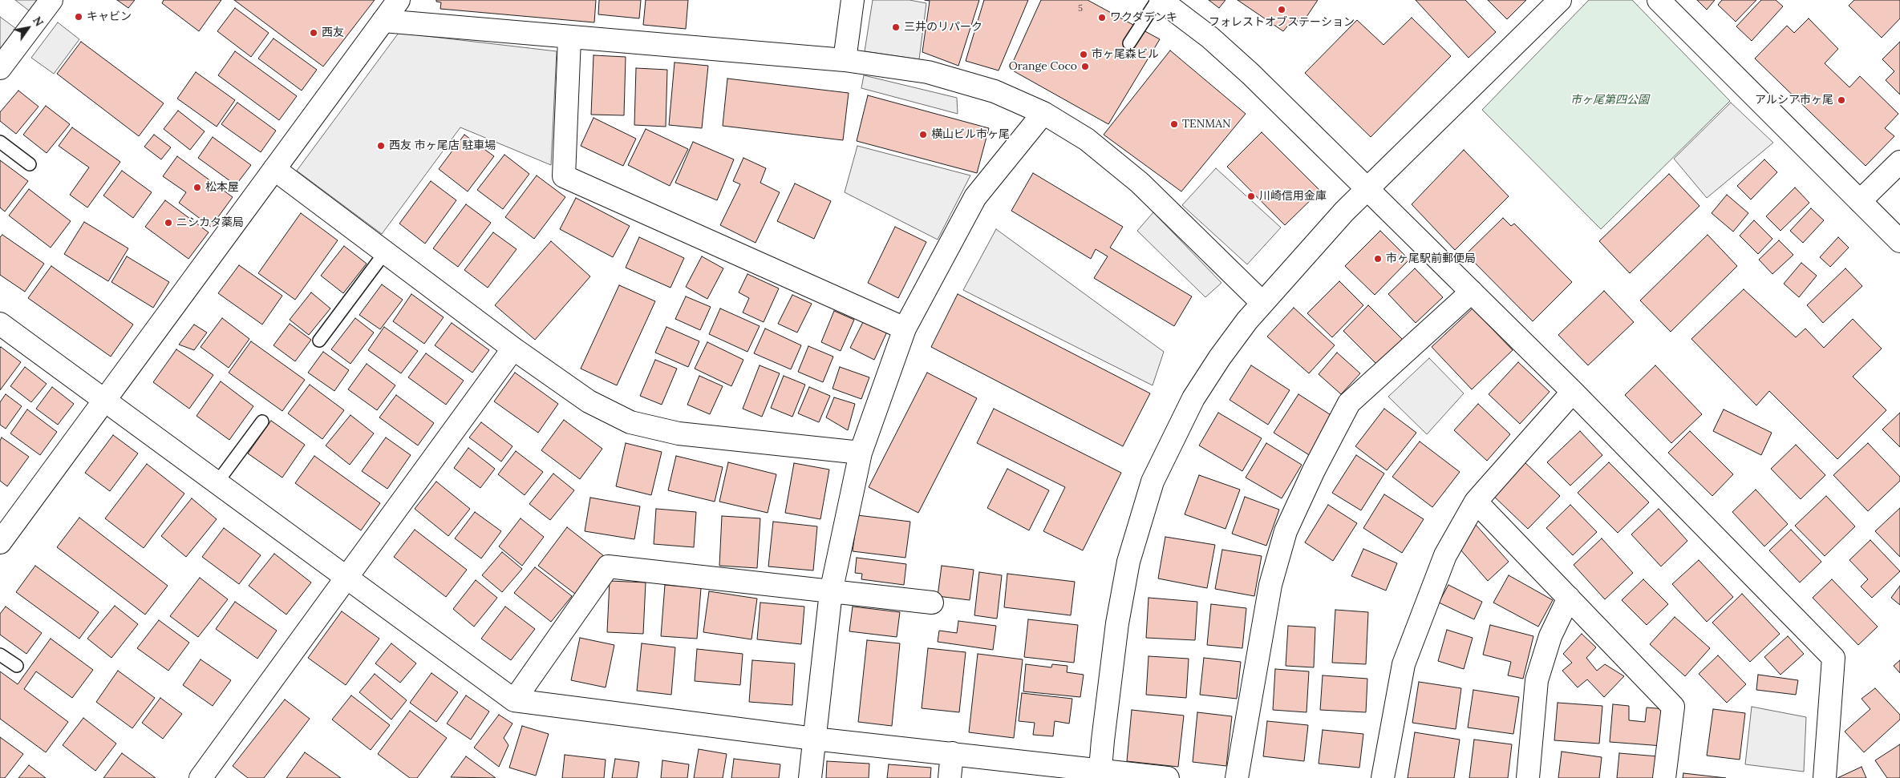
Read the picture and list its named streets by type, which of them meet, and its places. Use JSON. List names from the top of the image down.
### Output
{
  "parks": ["市ヶ尾第四公園"],
  "places": [
    "フォレストオブステーション",
    "キャビン",
    "ワクダデンキ",
    "三井のリパーク",
    "西友",
    "市ヶ尾森ビル",
    "Orange Coco",
    "アルシア市ヶ尾",
    "TENMAN",
    "横山ビル市ヶ尾",
    "西友 市ヶ尾店 駐車場",
    "松本屋",
    "川崎信用金庫",
    "ニシカタ薬局",
    "市ヶ尾駅前郵便局"
  ],
  "house_numbers": ["5"],
  "north": "top right"
}
